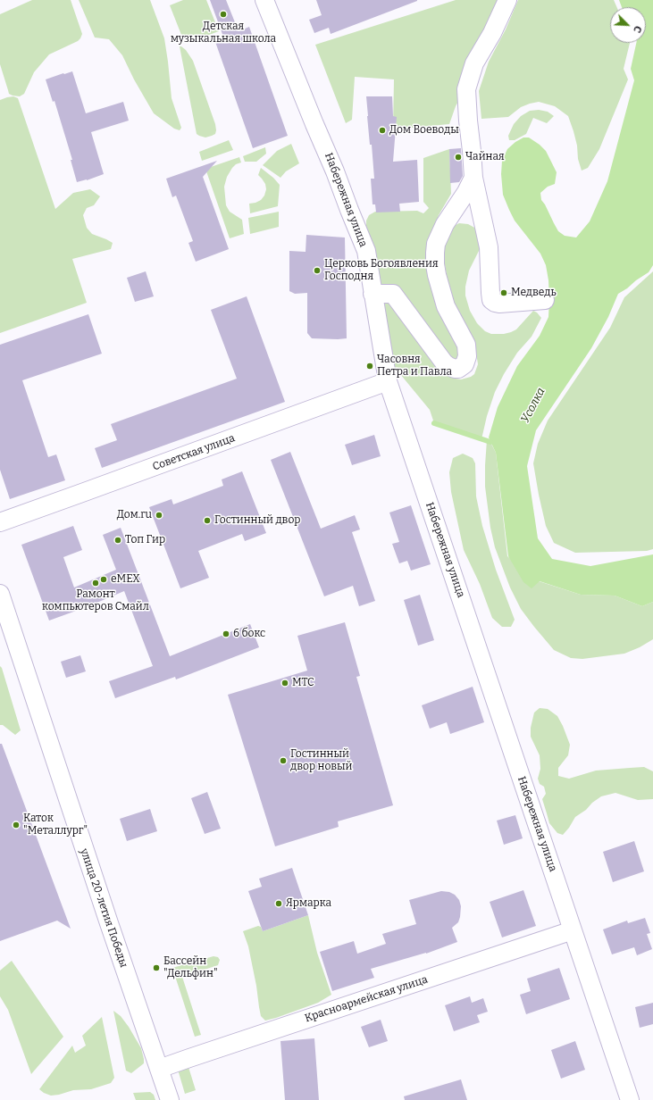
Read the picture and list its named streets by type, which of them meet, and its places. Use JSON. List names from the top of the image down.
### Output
{
  "streets": {
    "street": [
      "Набережная улица",
      "Советская улица",
      "улица 20-летия Победы",
      "Красноармейская улица"
    ]
  },
  "crossings": [
    ["Набережная улица", "Советская улица"],
    ["Набережная улица", "Красноармейская улица"],
    ["улица 20-летия Победы", "Красноармейская улица"]
  ],
  "water": ["Усолка"],
  "places": [
    "Детская музыкальная школа",
    "Дом Воеводы",
    "Чайная",
    "Церковь Богоявления Господня",
    "Медведь",
    "Часовня Петра и Павла",
    "Дом.ru",
    "Гостинный двор",
    "Топ Гир",
    "eMEX",
    "Рамонт компьютеров Смайл",
    "6 бокс",
    "МТС",
    "Гостинный двор новый",
    "Каток \"Металлург\"",
    "Ярмарка",
    "Бассейн \"Дельфин\""
  ],
  "north": "bottom right"
}
